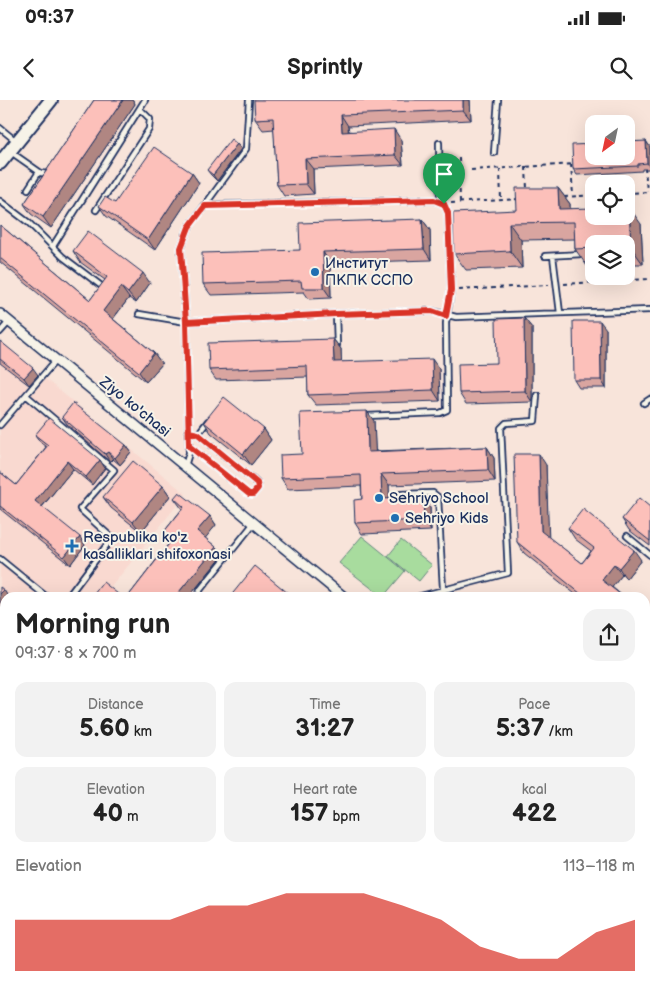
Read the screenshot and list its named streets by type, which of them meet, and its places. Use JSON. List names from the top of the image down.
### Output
{
  "streets": {
    "street": ["Ziyo ko'chasi"]
  },
  "places": {
    "other": ["Институт ПКПК ССПО", "Sehriyo School", "Sehriyo Kids"],
    "health": ["Respublika ko'z kasalliklari shifoxonasi"]
  },
  "north": "bottom left",
  "page": {
    "status": "09:37",
    "header": "Sprintly",
    "heading": ["Morning run", "09:37 · 8 × 700 m"],
    "stats": [
      ["Distance", "5.60 km"],
      ["Time", "31:27"],
      ["Pace", "5:37 /km"],
      ["Elevation", "40 m"],
      ["Heart rate", "157 bpm"],
      ["kcal", "422"]
    ],
    "chart": ["Elevation", "113–118 m"]
  }
}
